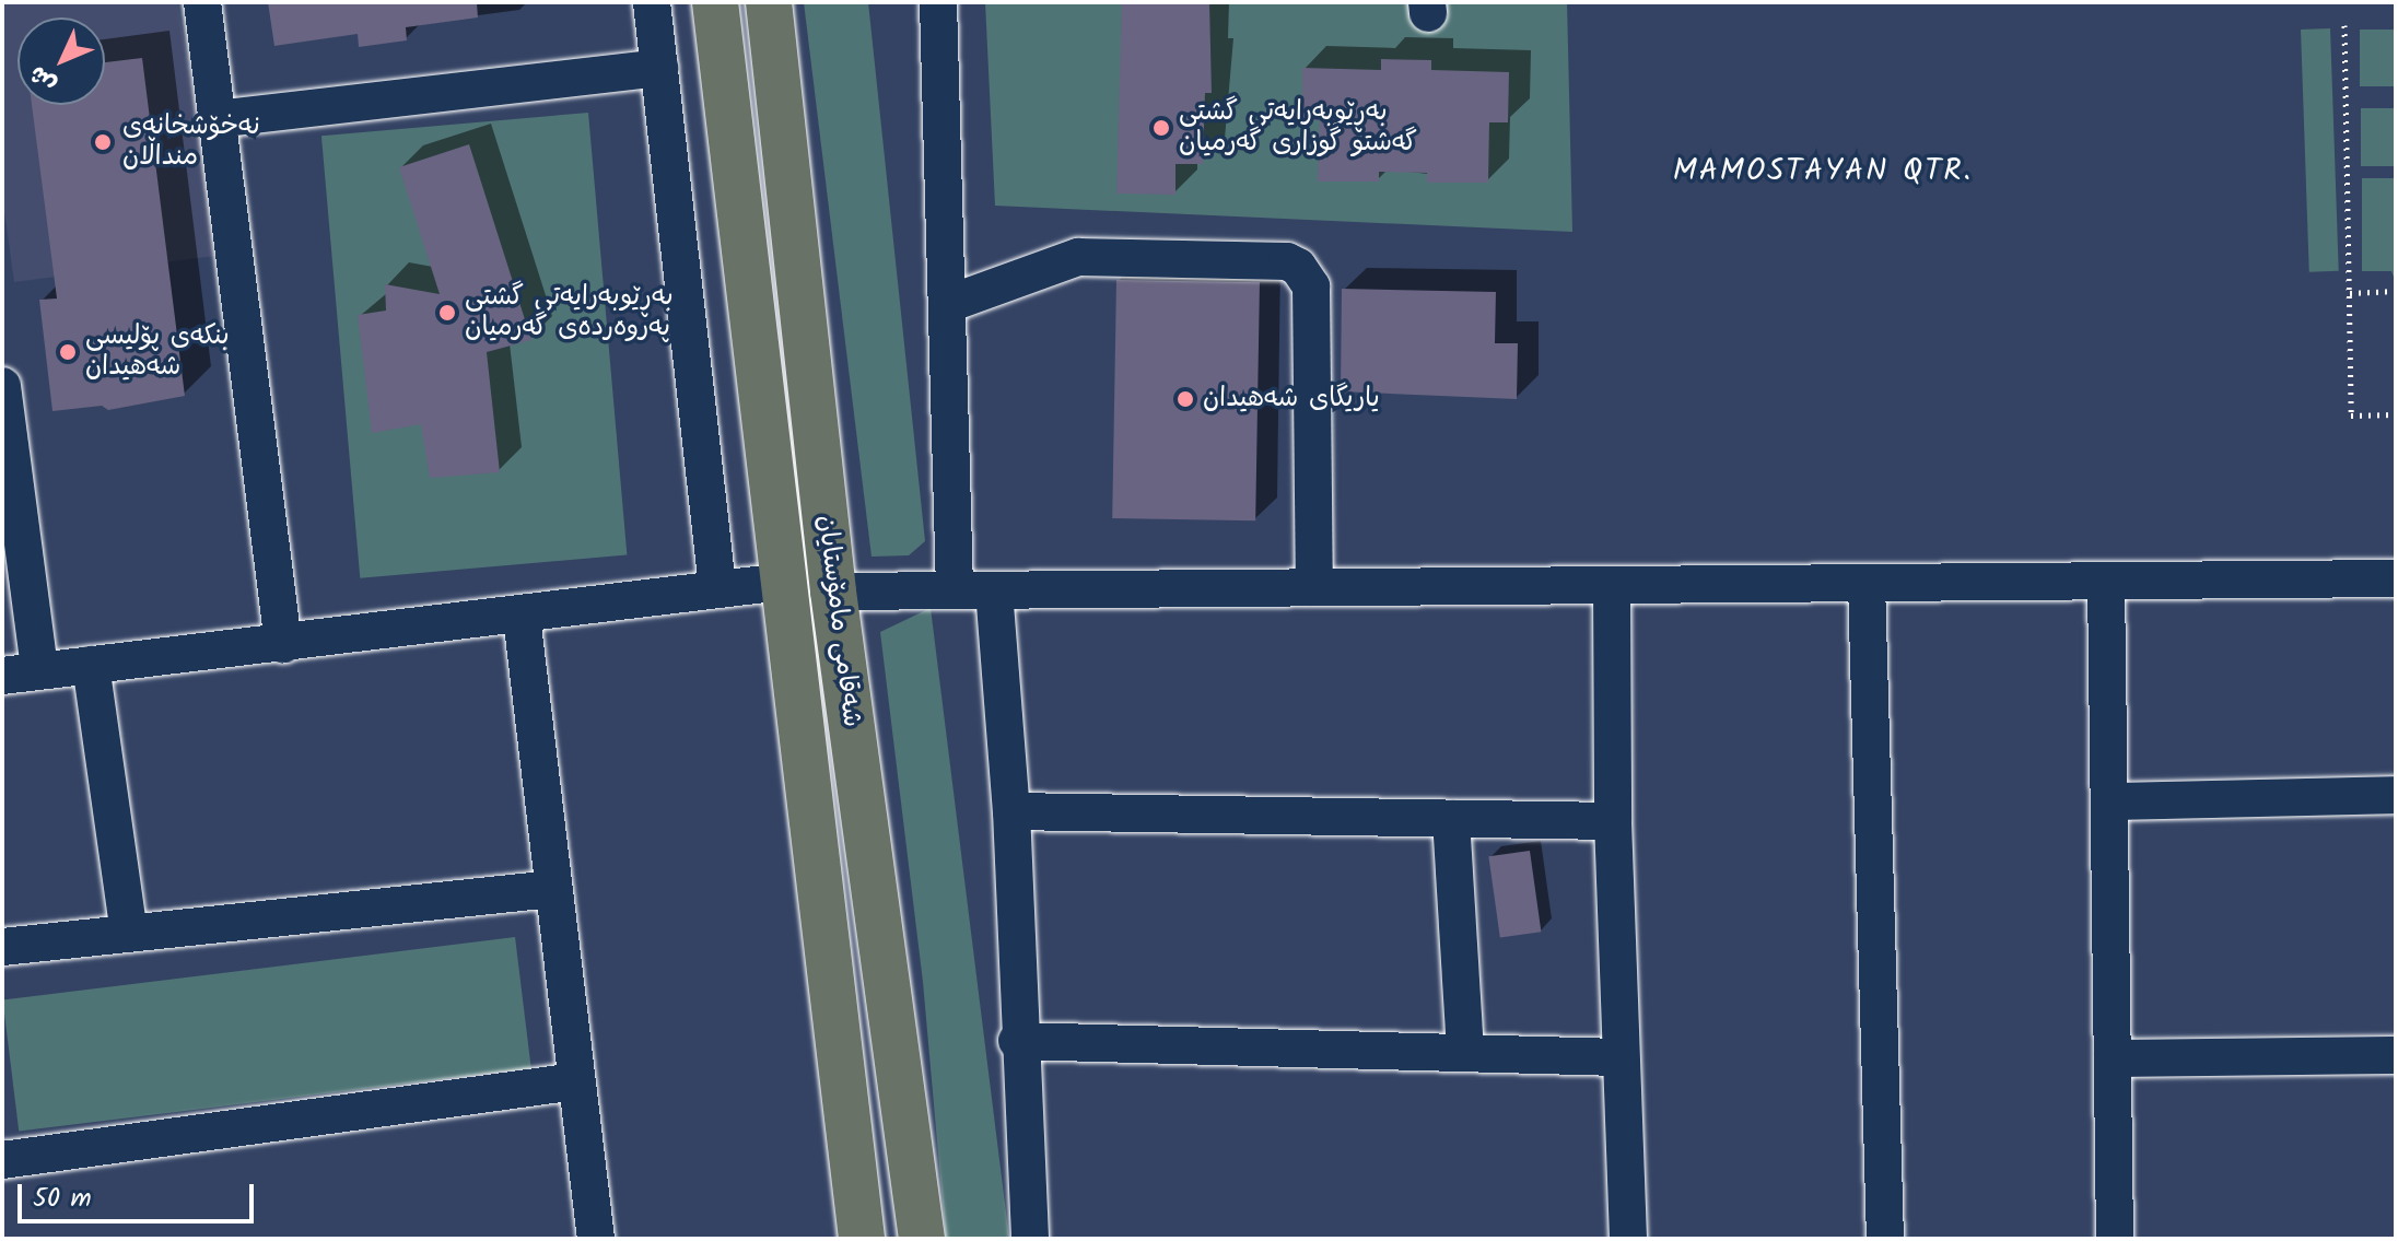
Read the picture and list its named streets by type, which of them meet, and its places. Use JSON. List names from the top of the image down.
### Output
{
  "streets": {
    "main road": ["شەقامی مامۆستایان"]
  },
  "districts": ["MAMOSTAYAN QTR."],
  "places": [
    "بەڕێوبەرایەتی گشتی گەشتو گوزاری گەرمیان",
    "نەخۆشخانەی منداڵان",
    "بەڕێوبەرایەتی گشتی پەروەردەی گەرمیان",
    "بنکەی پۆلیسی شەهیدان",
    "یاریگای شەهیدان"
  ],
  "scale_bar": "50 m",
  "north": "bottom left"
}
